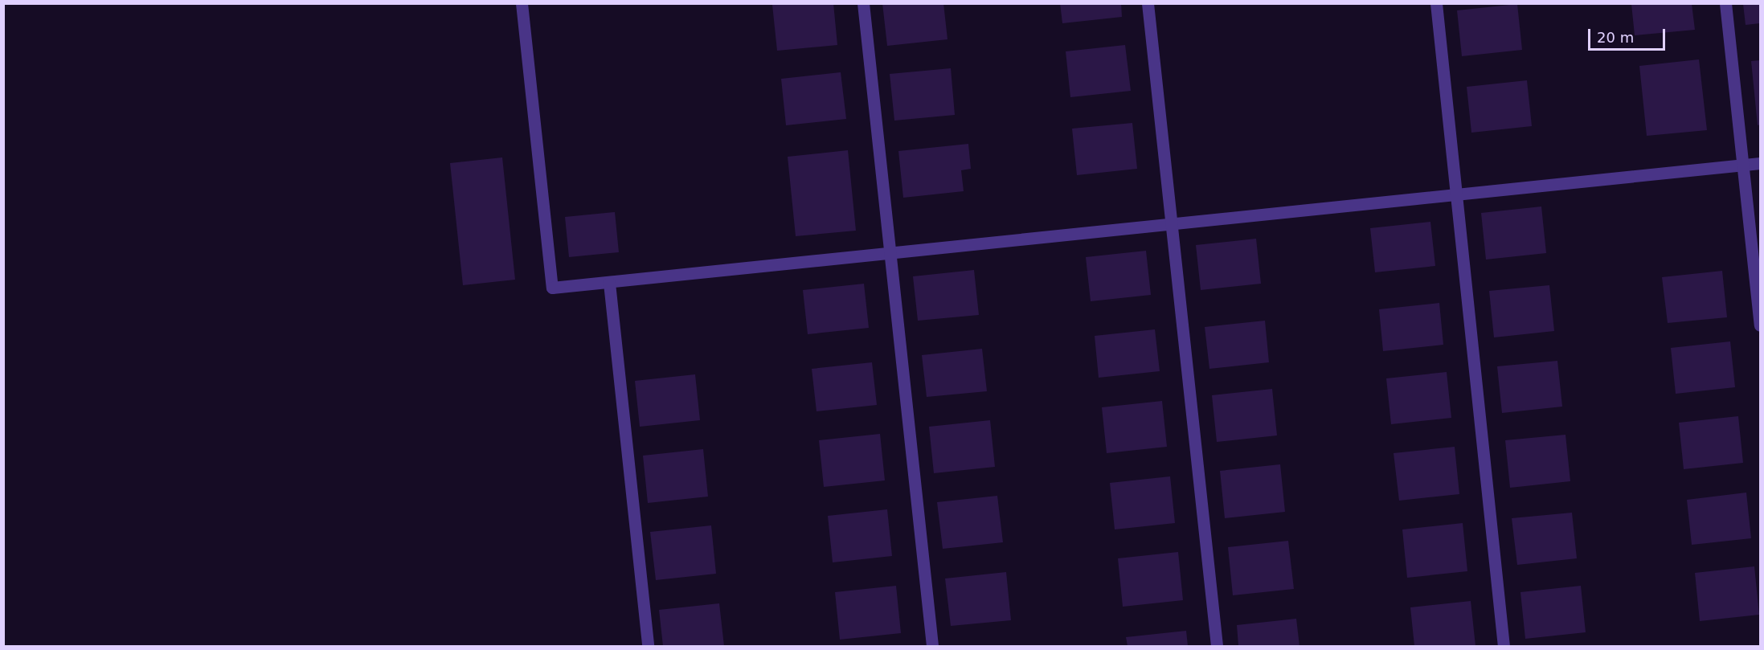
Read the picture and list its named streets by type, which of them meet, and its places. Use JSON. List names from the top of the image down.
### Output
{
  "scale_bar": "20 m"
}
